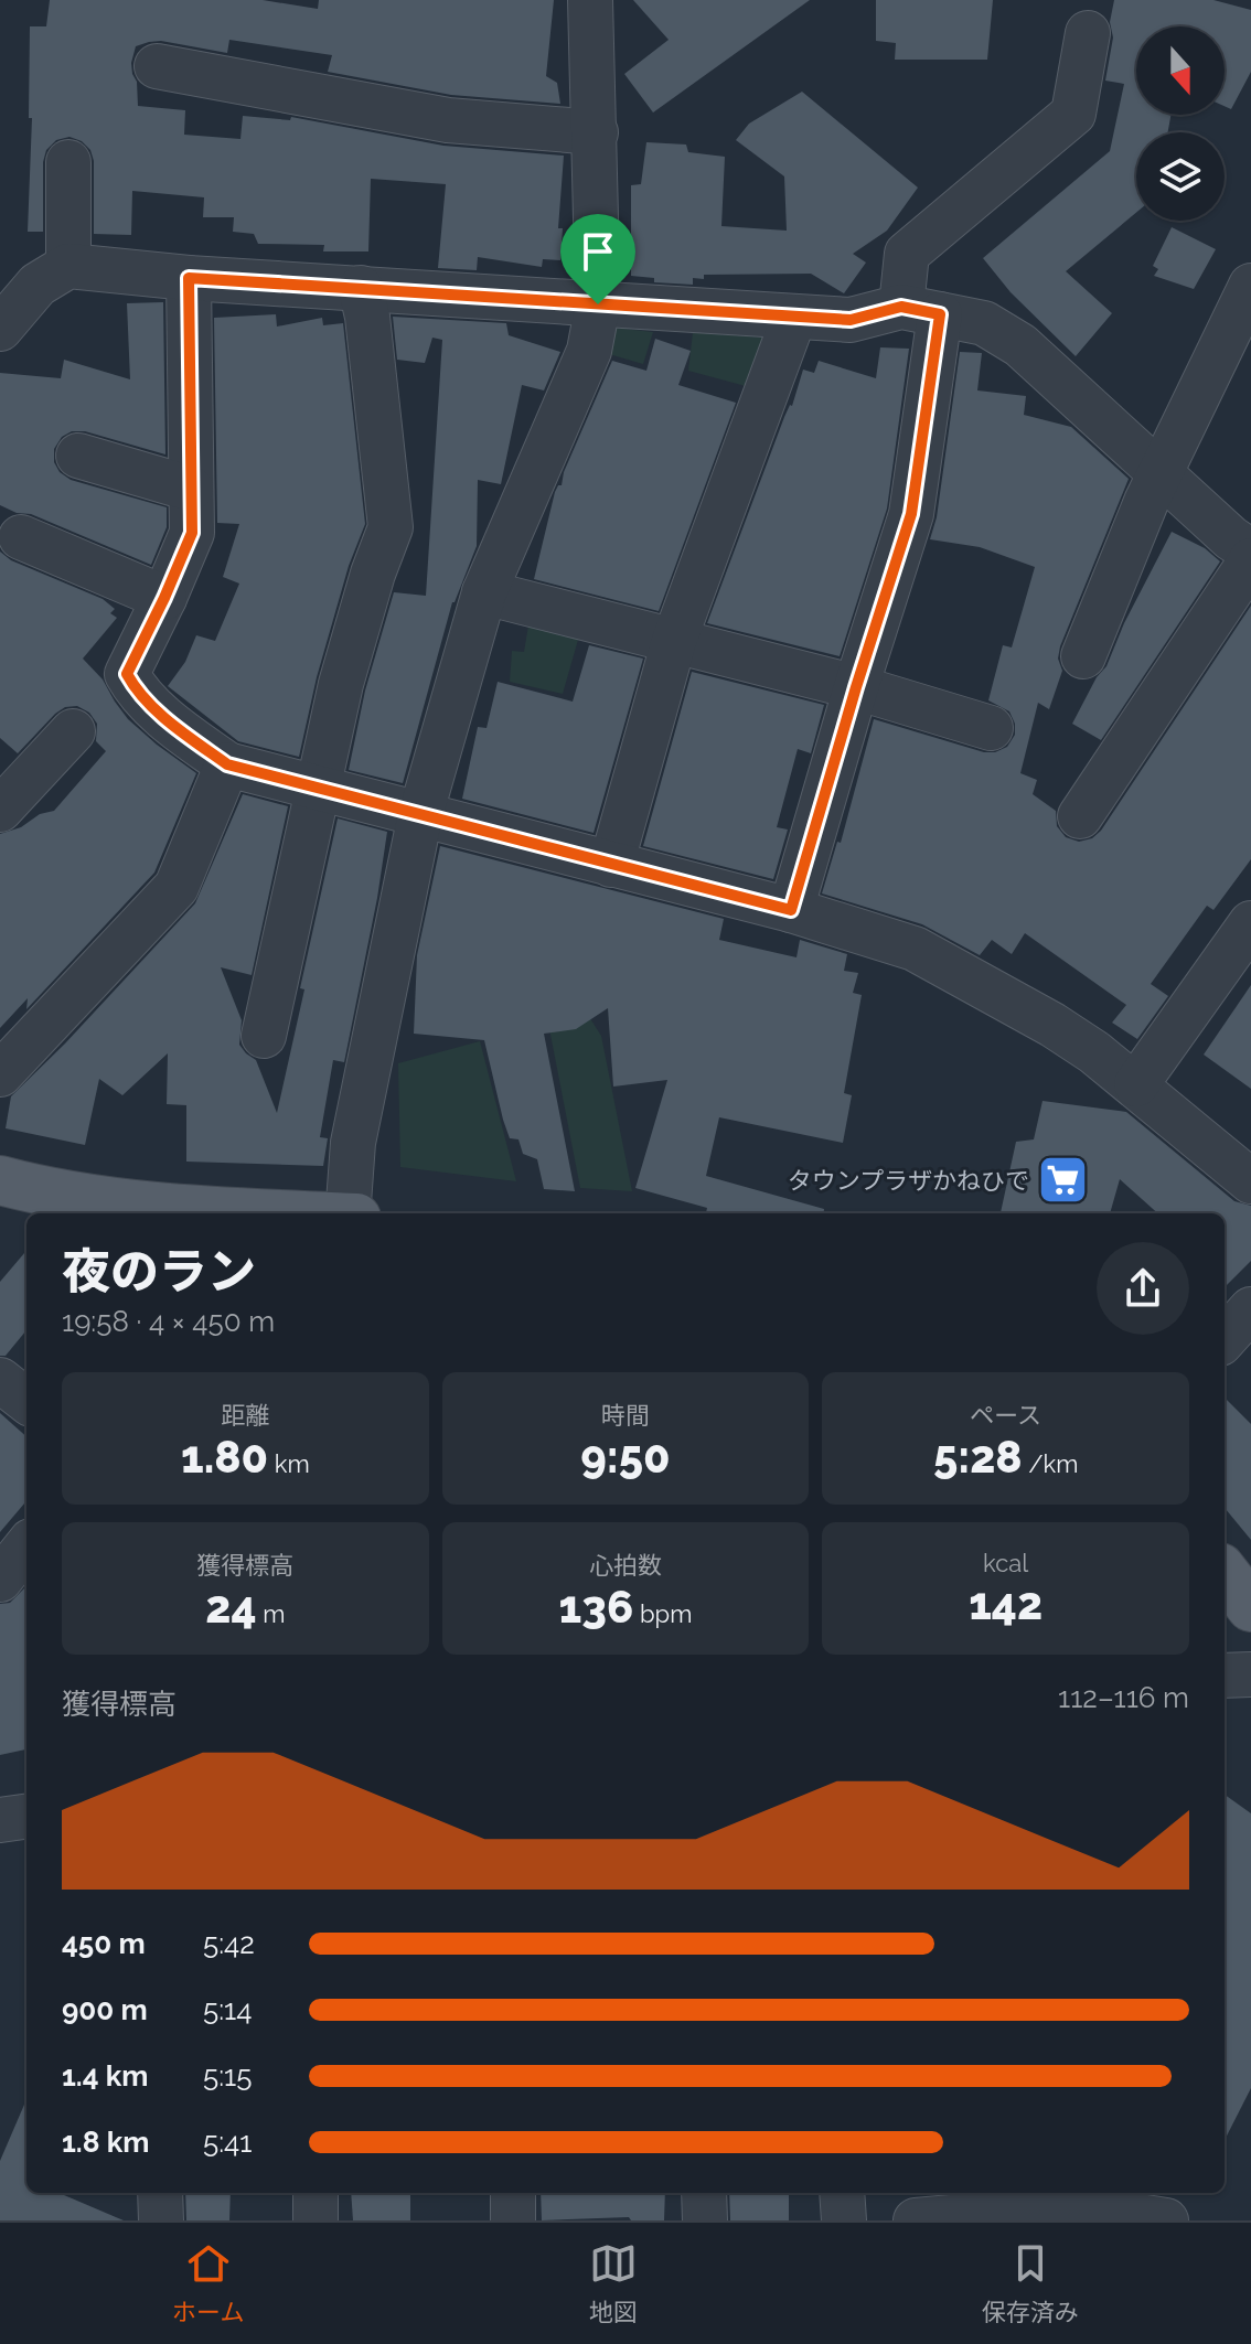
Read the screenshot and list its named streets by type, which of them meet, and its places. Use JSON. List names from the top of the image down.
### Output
{
  "places": {
    "supermarket": ["タウンプラザかねひで"]
  },
  "north": "bottom",
  "page": {
    "heading": ["夜のラン", "19:58 · 4 × 450 m"],
    "stats": [
      ["距離", "1.80 km"],
      ["時間", "9:50"],
      ["ペース", "5:28 /km"],
      ["獲得標高", "24 m"],
      ["心拍数", "136 bpm"],
      ["kcal", "142"]
    ],
    "chart": ["獲得標高", "112–116 m"],
    "list": [
      {
        "name": "450 m",
        "note": "5:42"
      },
      {
        "name": "900 m",
        "note": "5:14"
      },
      {
        "name": "1.4 km",
        "note": "5:15"
      },
      {
        "name": "1.8 km",
        "note": "5:41"
      }
    ],
    "tabs": ["ホーム", "地図", "保存済み"]
  }
}
